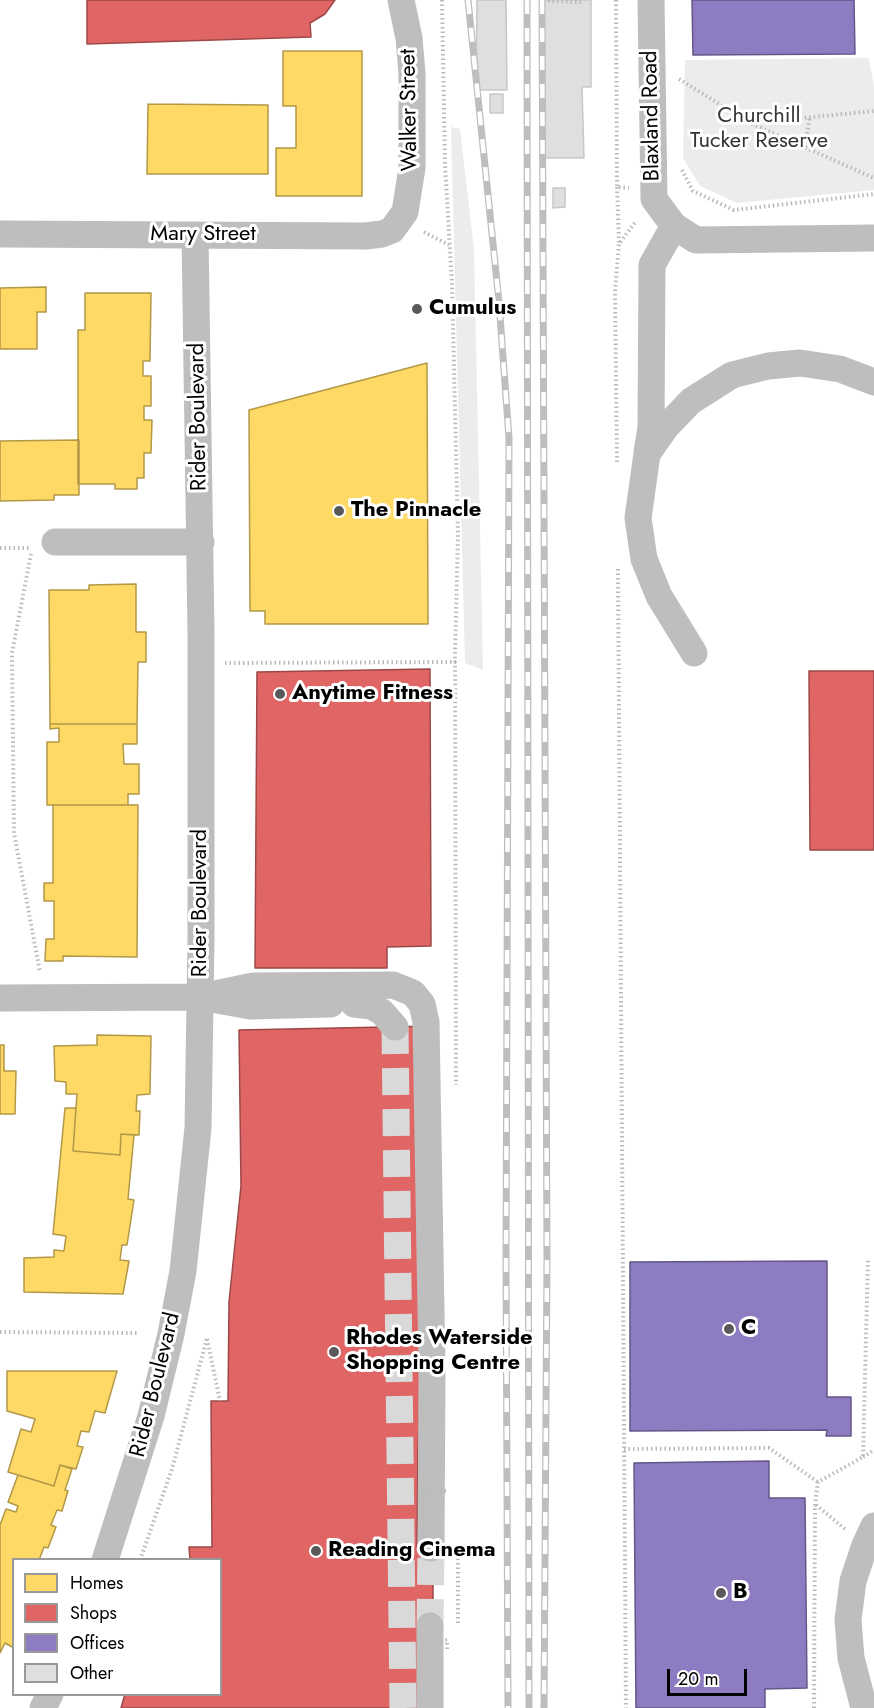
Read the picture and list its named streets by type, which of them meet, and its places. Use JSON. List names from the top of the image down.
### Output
{
  "streets": {
    "street": [
      "Walker Street",
      "Blaxland Road",
      "Mary Street",
      "Rider Boulevard"
    ]
  },
  "crossings": [
    ["Walker Street", "Mary Street"],
    ["Mary Street", "Rider Boulevard"]
  ],
  "parks": ["Churchill Tucker Reserve"],
  "places": [
    "Cumulus",
    "The Pinnacle",
    "Anytime Fitness",
    "C",
    "Rhodes Waterside Shopping Centre",
    "Reading Cinema",
    "B"
  ],
  "legend": [
    "Homes",
    "Shops",
    "Offices",
    "Other"
  ],
  "scale_bar": "20 m"
}
